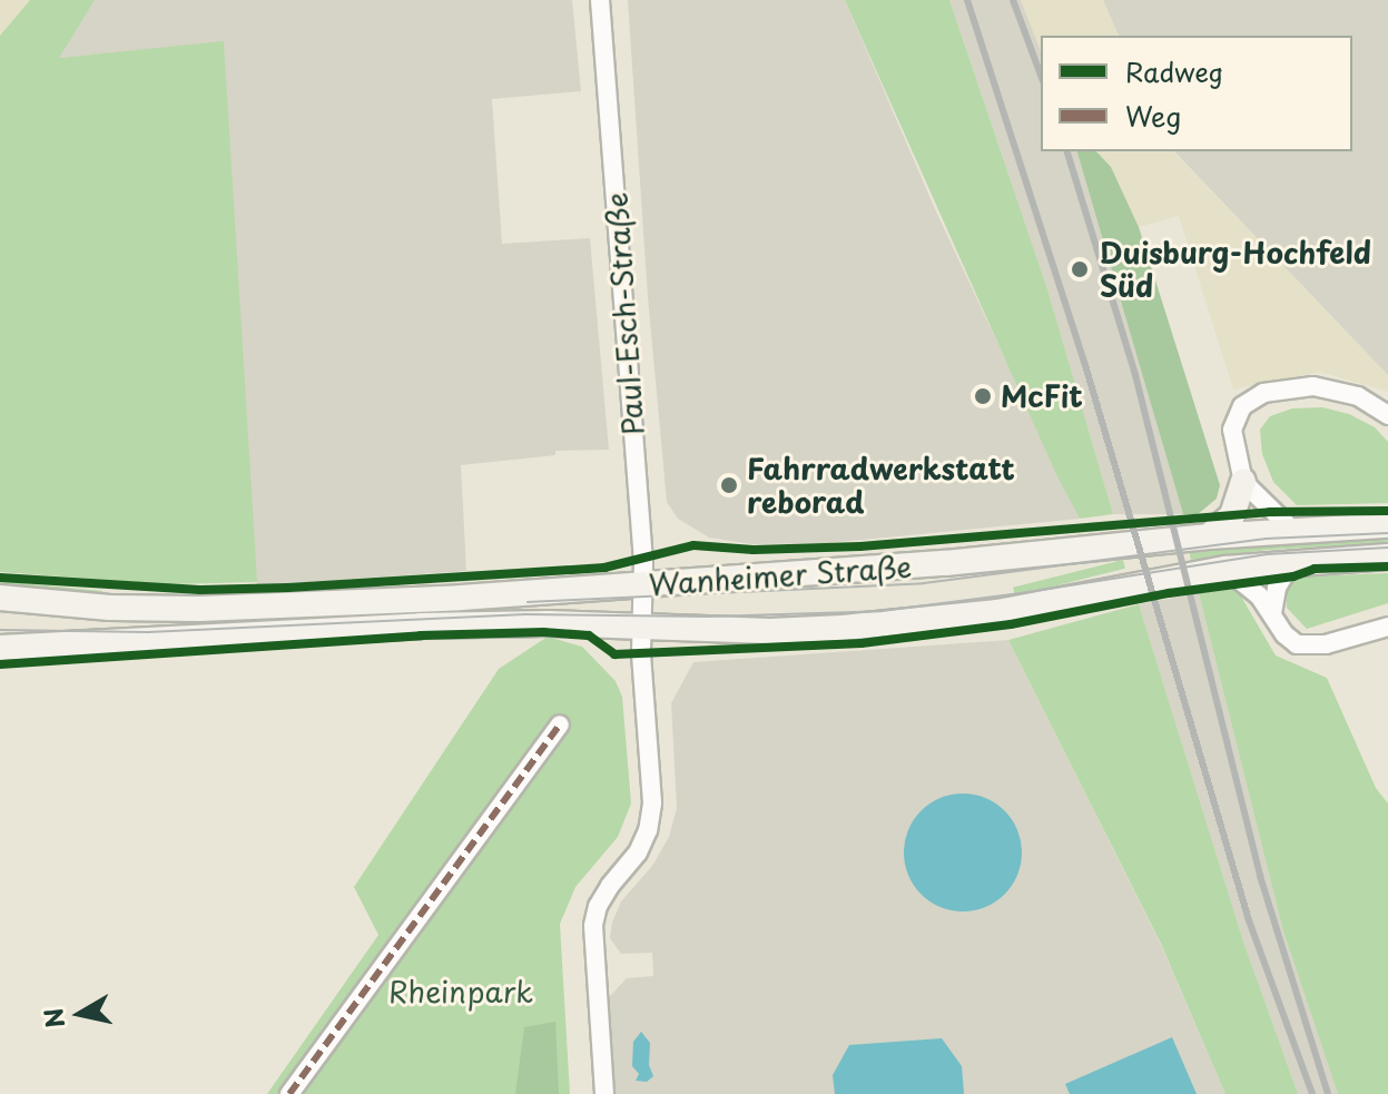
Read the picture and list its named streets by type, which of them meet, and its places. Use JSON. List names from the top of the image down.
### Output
{
  "streets": {
    "street": ["Paul-Esch-Straße", "Wanheimer Straße"]
  },
  "crossings": [
    ["Paul-Esch-Straße", "Wanheimer Straße"]
  ],
  "parks": ["Rheinpark"],
  "places": ["Duisburg-Hochfeld Süd", "McFit", "Fahrradwerkstatt reborad"],
  "legend": ["Radweg", "Weg"],
  "north": "left"
}
